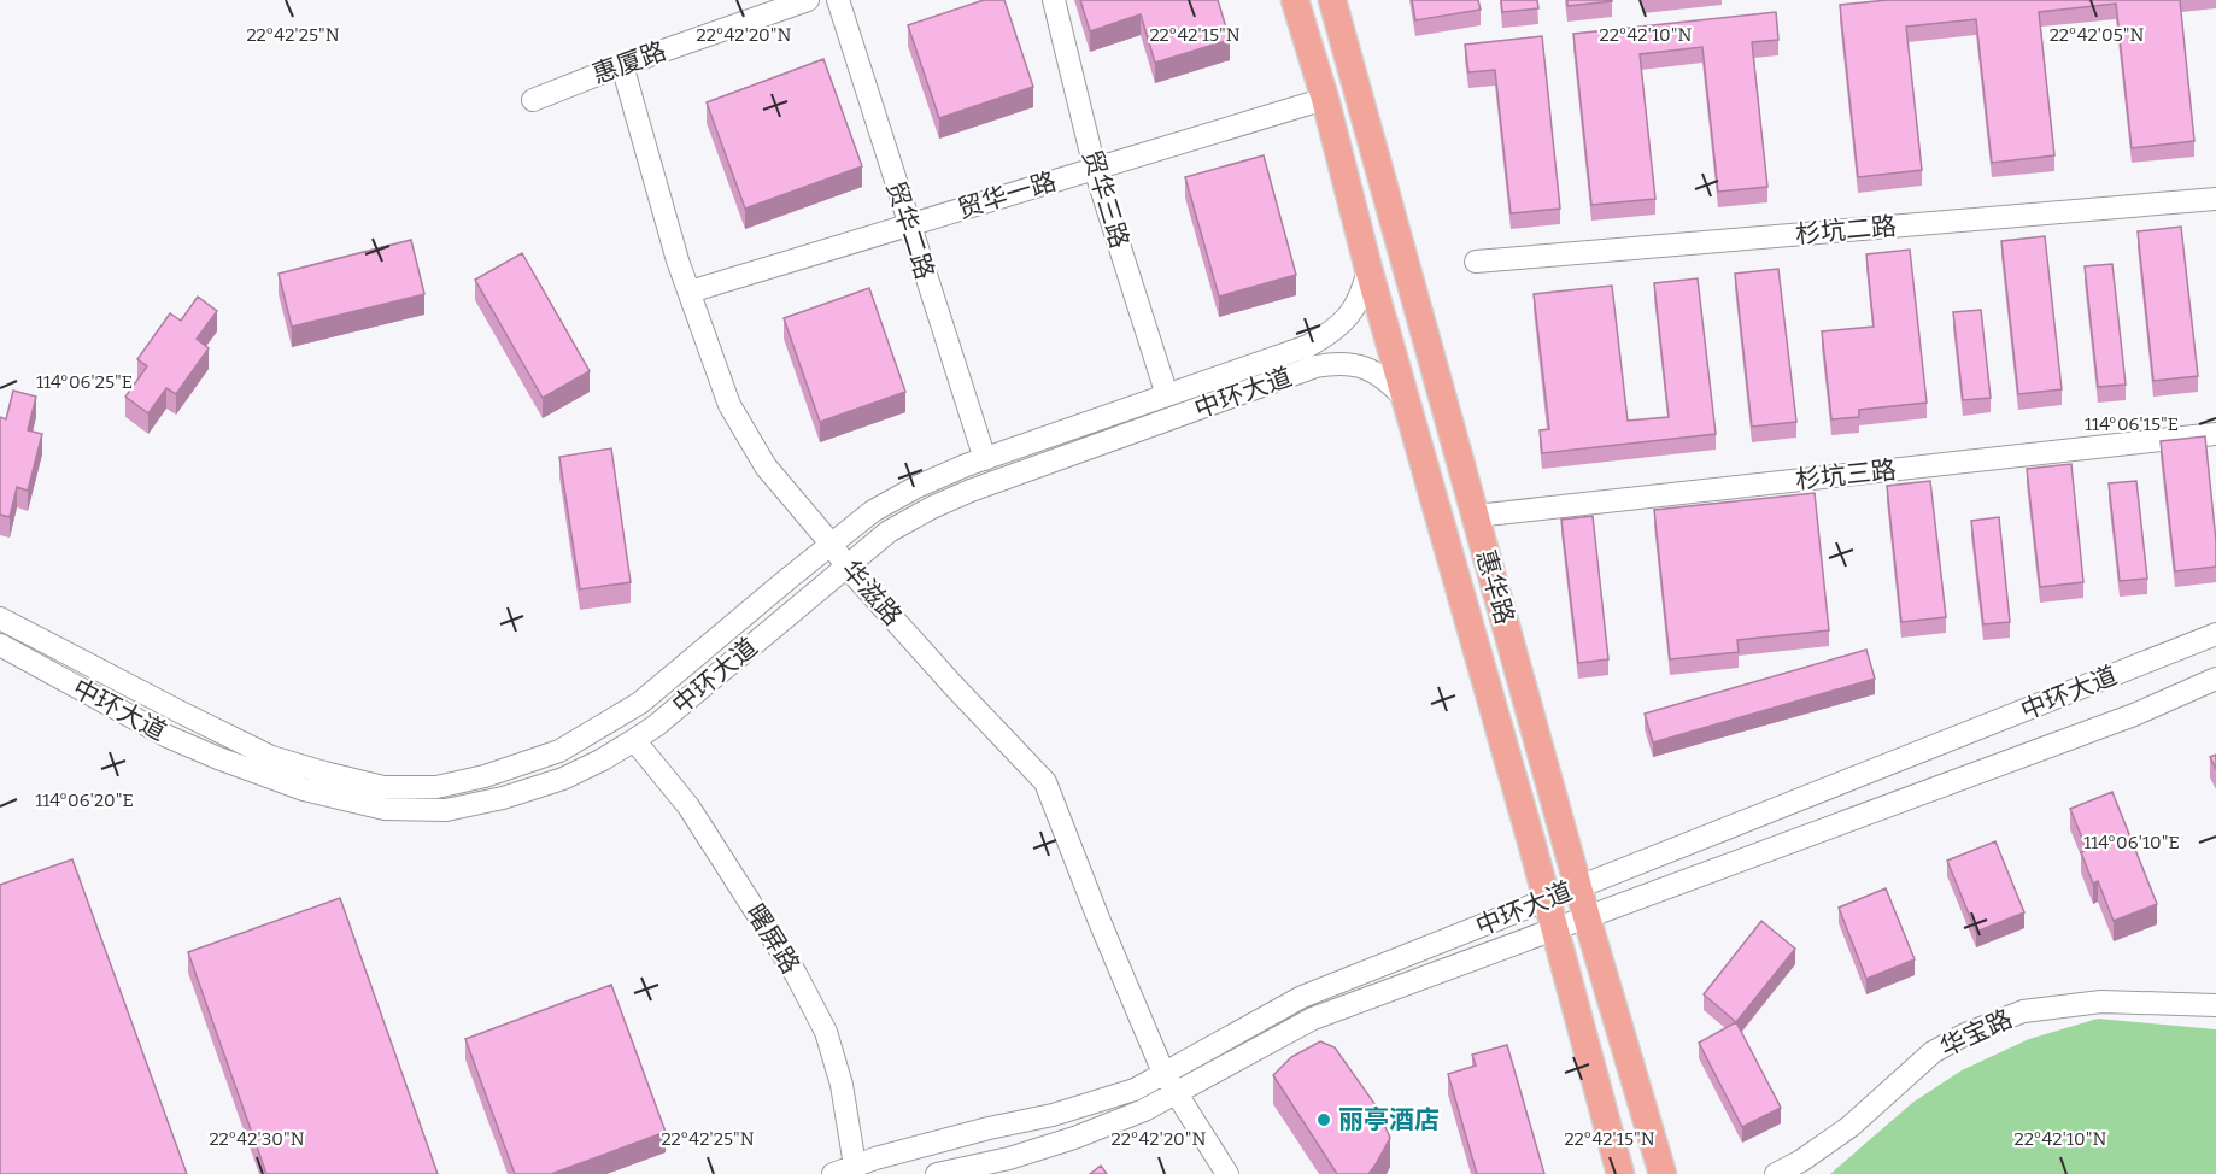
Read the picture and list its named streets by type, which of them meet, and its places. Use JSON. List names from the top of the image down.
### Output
{
  "streets": {
    "main road": ["惠华路"],
    "street": [
      "惠厦路",
      "贸华一路",
      "贸华三路",
      "贸华二路",
      "杉坑二路",
      "中环大道",
      "杉坑三路",
      "华滋路",
      "曙屏路",
      "华宝路"
    ]
  },
  "crossings": [
    ["惠厦路", "华滋路"],
    ["贸华一路", "贸华三路"],
    ["贸华一路", "贸华二路"],
    ["贸华一路", "惠华路"],
    ["贸华一路", "华滋路"],
    ["贸华三路", "中环大道"],
    ["贸华二路", "中环大道"],
    ["中环大道", "惠华路"],
    ["中环大道", "华滋路"],
    ["中环大道", "曙屏路"],
    ["杉坑三路", "惠华路"]
  ],
  "places": ["丽亭酒店"],
  "coordinates": [
    "22°42'25\"N",
    "22°42'20\"N",
    "22°42'15\"N",
    "22°42'10\"N",
    "22°42'05\"N",
    "114°06'25\"E",
    "114°06'15\"E",
    "114°06'20\"E",
    "114°06'10\"E",
    "22°42'30\"N"
  ]
}
